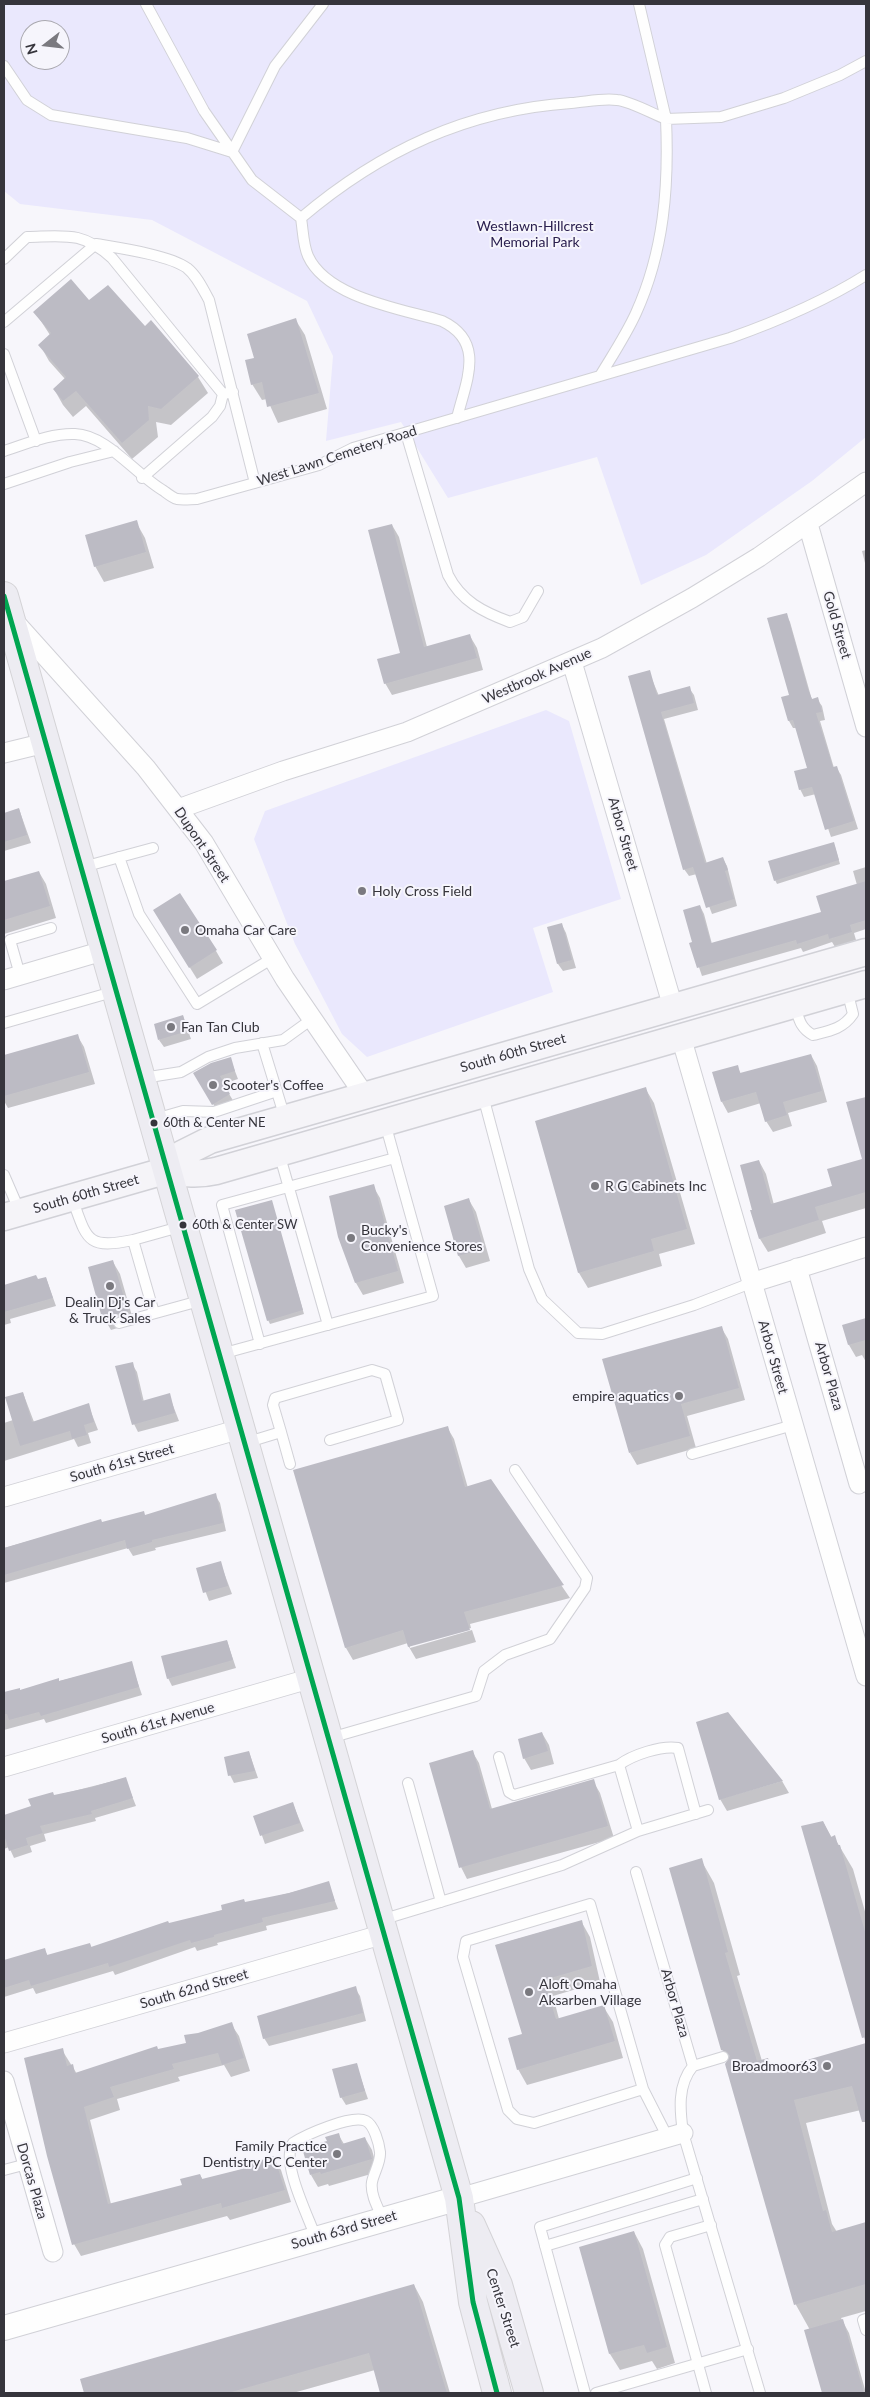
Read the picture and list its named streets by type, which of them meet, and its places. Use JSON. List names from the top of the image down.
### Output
{
  "streets": {
    "main road": ["South 60th Street", "Center Street"],
    "street": [
      "Gold Street",
      "Westbrook Avenue",
      "Arbor Street",
      "Dupont Street",
      "Arbor Plaza",
      "South 61st Street",
      "South 61st Avenue",
      "South 62nd Street",
      "Dorcas Plaza",
      "South 63rd Street"
    ],
    "lane": ["West Lawn Cemetery Road"]
  },
  "crossings": [
    ["Gold Street", "Westbrook Avenue"],
    ["Westbrook Avenue", "Arbor Street"],
    ["Westbrook Avenue", "Dupont Street"],
    ["Arbor Street", "South 60th Street"],
    ["Dupont Street", "South 60th Street"],
    ["Dupont Street", "Center Street"],
    ["South 60th Street", "Center Street"],
    ["South 61st Street", "Center Street"],
    ["South 61st Avenue", "Center Street"],
    ["South 62nd Street", "Center Street"],
    ["South 63rd Street", "Center Street"]
  ],
  "parks": ["Westlawn-Hillcrest Memorial Park"],
  "places": [
    "Holy Cross Field",
    "Omaha Car Care",
    "Fan Tan Club",
    "Scooter's Coffee",
    "60th & Center NE",
    "R G Cabinets Inc",
    "60th & Center SW",
    "Bucky's Convenience Stores",
    "Dealin Dj's Car & Truck Sales",
    "empire aquatics",
    "Aloft Omaha Aksarben Village",
    "Broadmoor63",
    "Family Practice Dentistry PC Center"
  ],
  "north": "left"
}
